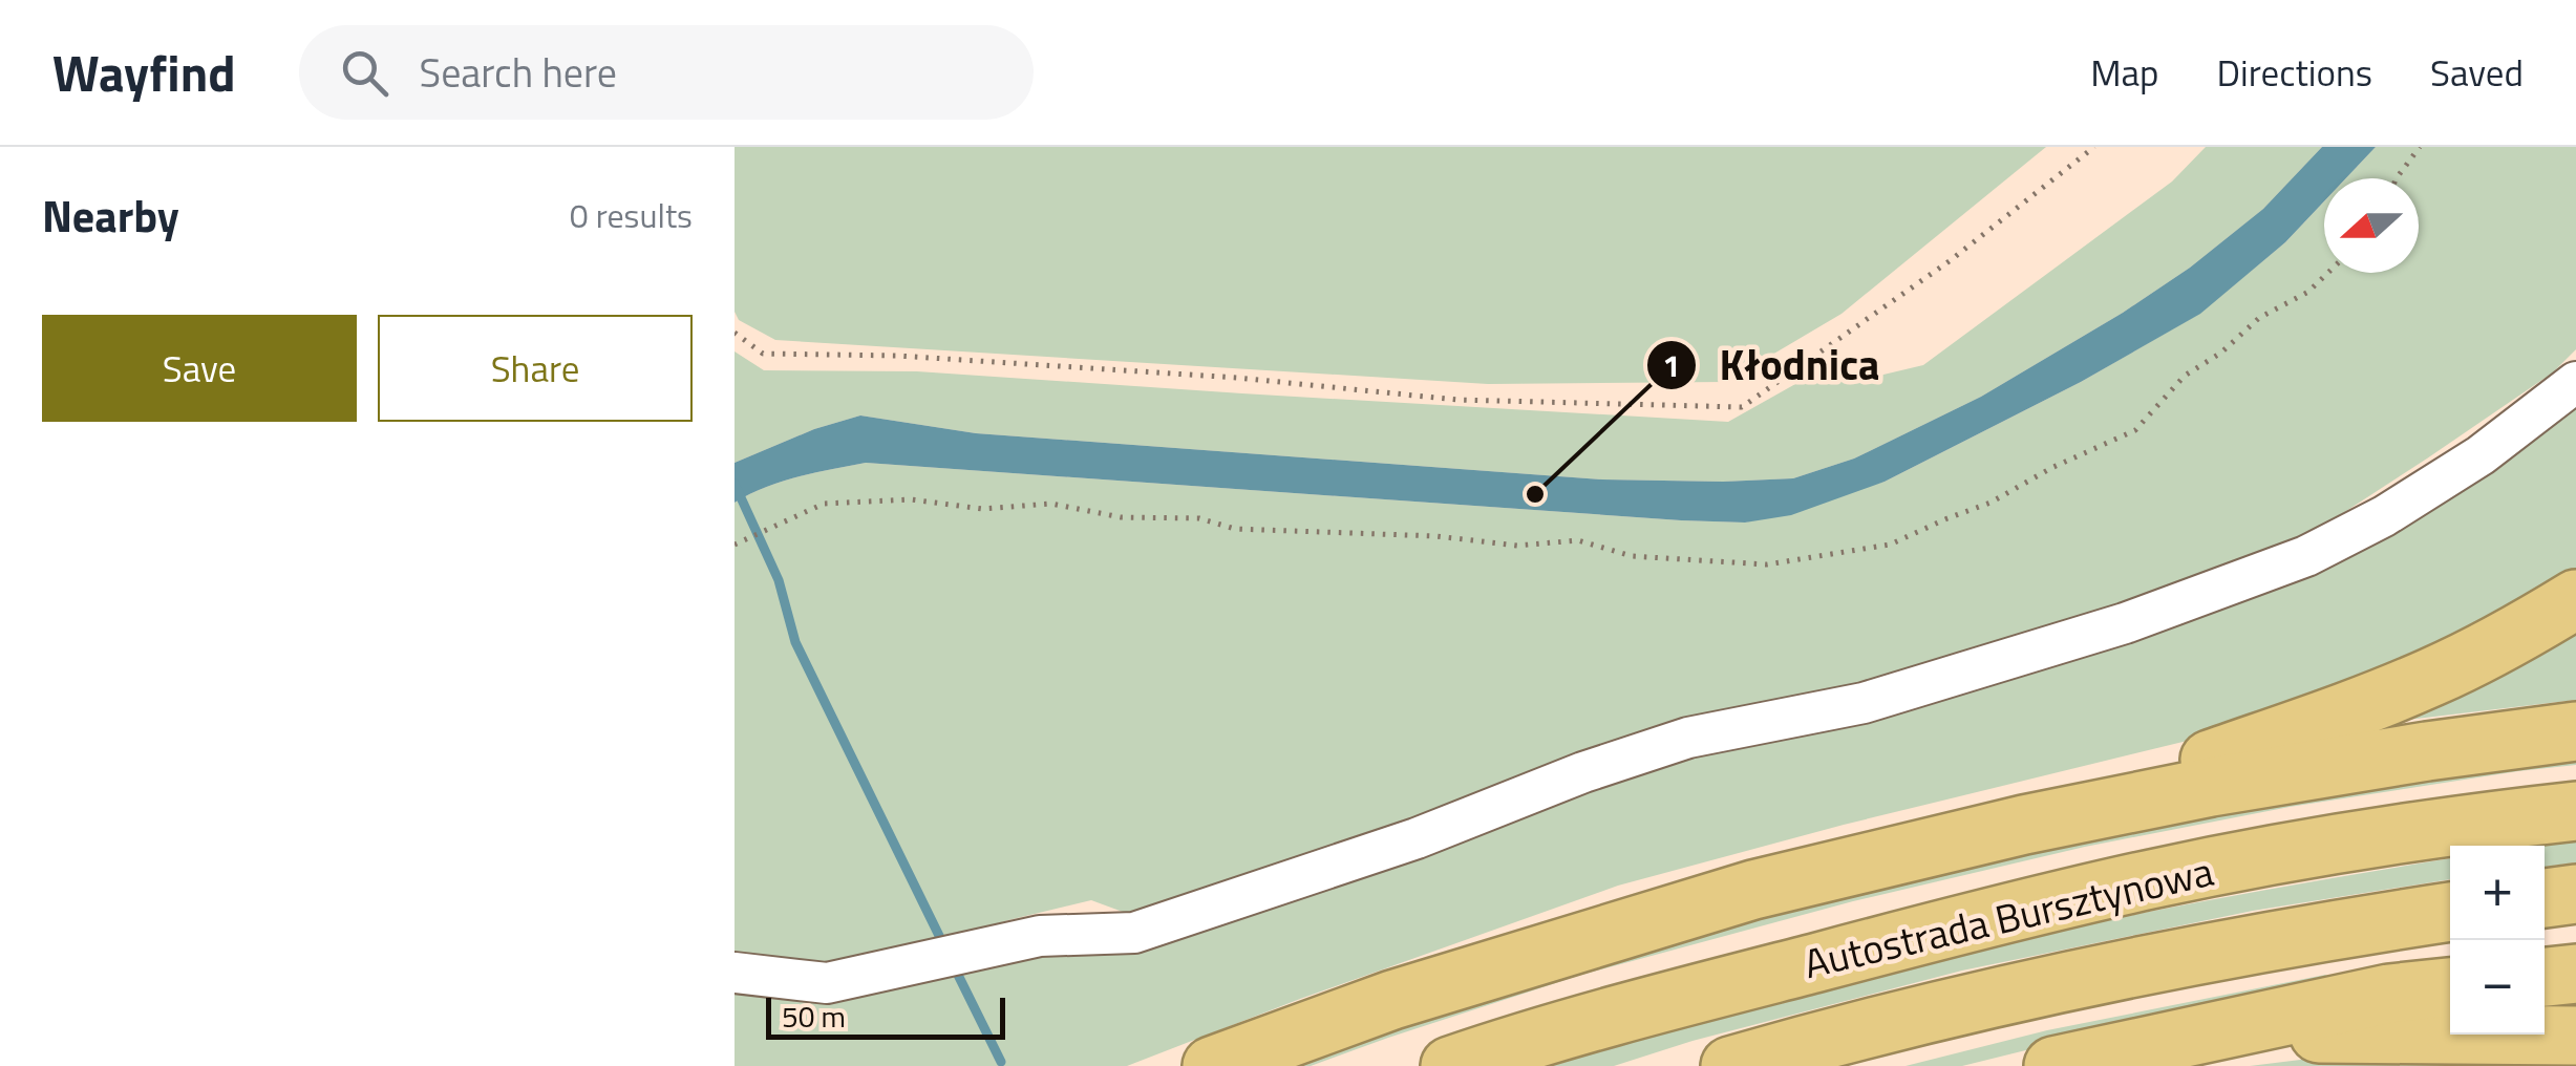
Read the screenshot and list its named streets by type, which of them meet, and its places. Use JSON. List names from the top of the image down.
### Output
{
  "streets": {
    "highway": ["Autostrada Bursztynowa"]
  },
  "places": ["Kłodnica"],
  "scale_bar": "50 m",
  "north": "left",
  "page": {
    "header": "Wayfind",
    "search": "Search here",
    "nav": ["Map", "Directions", "Saved"],
    "heading": ["Nearby", "0 results"],
    "buttons": ["Save", "Share"],
    "map_buttons": ["+", "−"],
    "scale": "50 m"
  }
}
